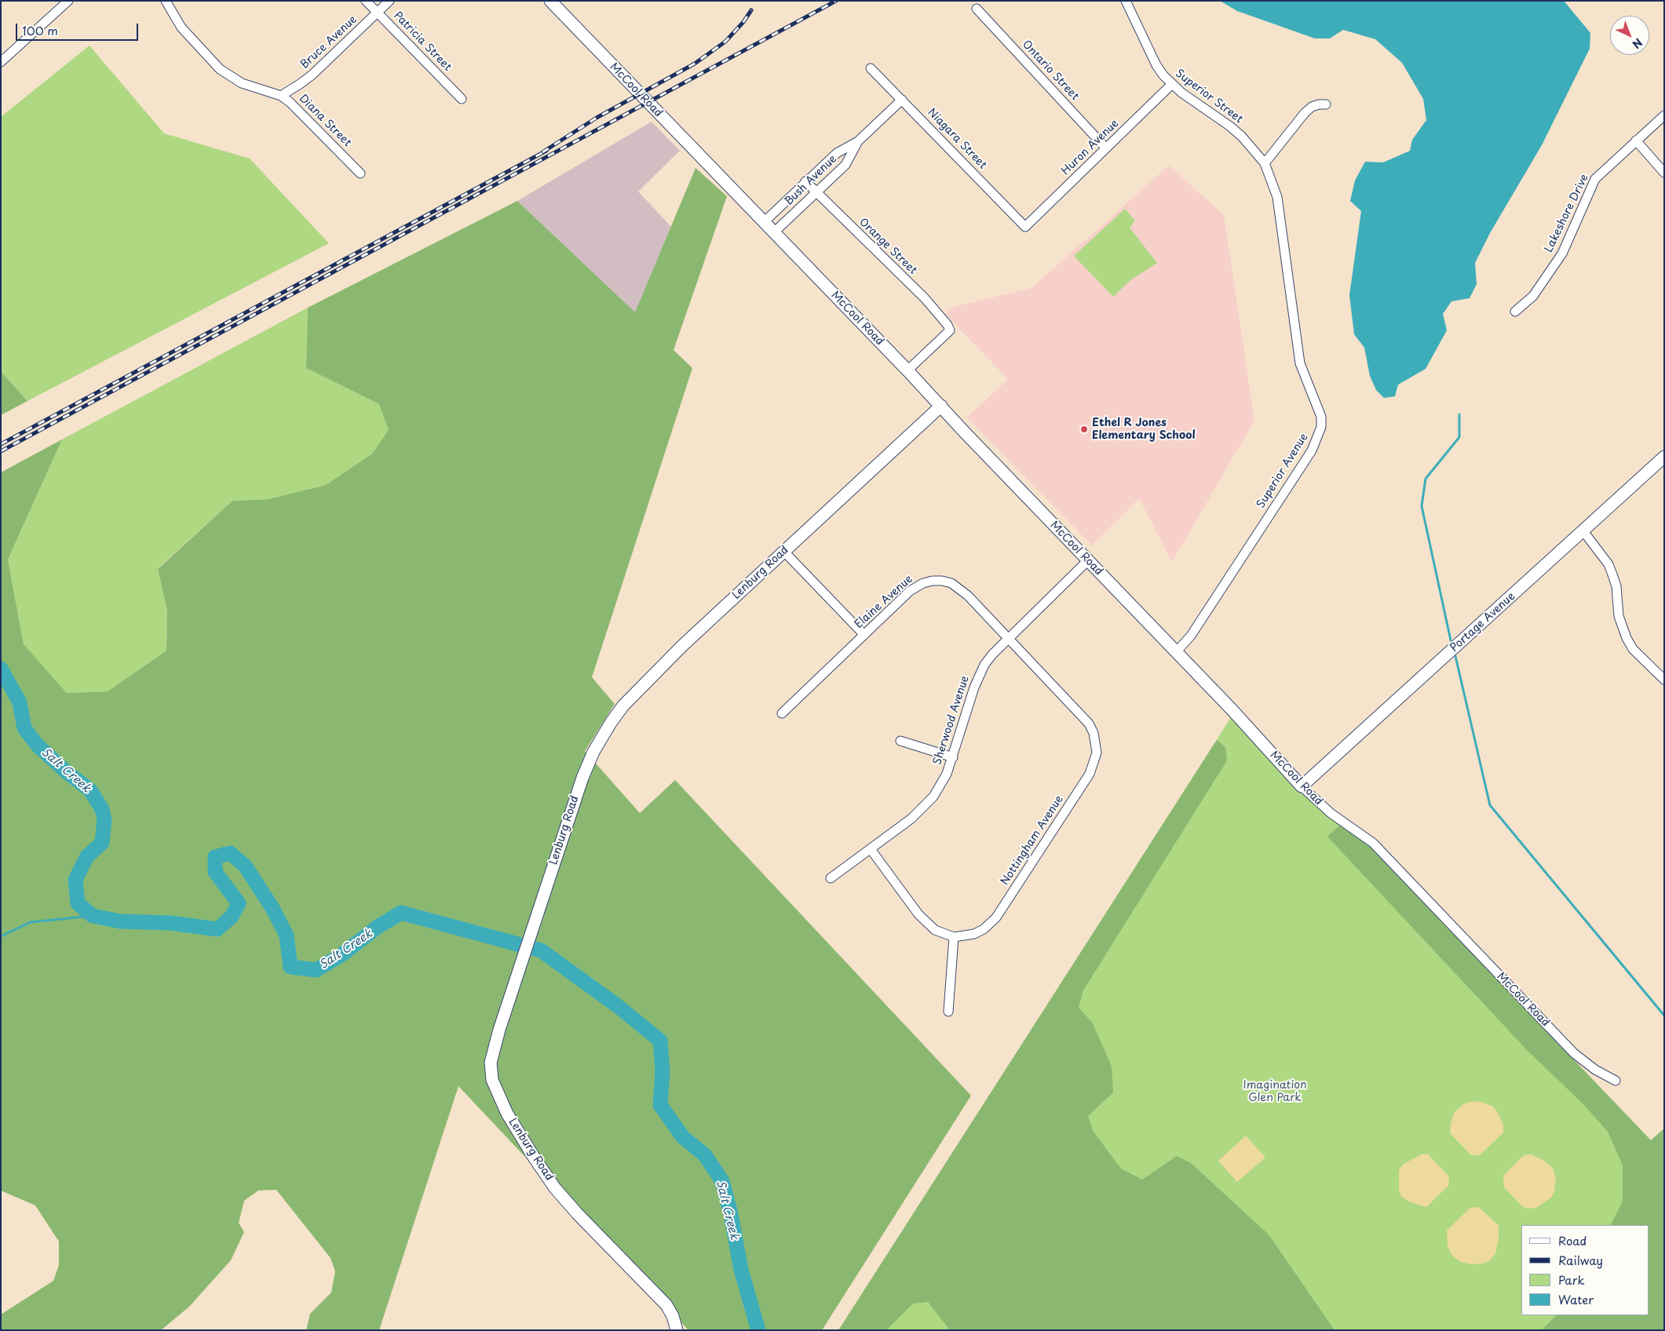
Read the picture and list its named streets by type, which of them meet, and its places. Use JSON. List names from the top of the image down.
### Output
{
  "streets": {
    "street": [
      "Patricia Street",
      "Bruce Avenue",
      "Ontario Street",
      "McCool Road",
      "Superior Street",
      "Diana Street",
      "Niagara Street",
      "Huron Avenue",
      "Bush Avenue",
      "Lakeshore Drive",
      "Orange Street",
      "Superior Avenue",
      "Lenburg Road",
      "Elaine Avenue",
      "Portage Avenue",
      "Sherwood Avenue",
      "Nottingham Avenue"
    ]
  },
  "crossings": [
    ["Patricia Street", "Bruce Avenue"],
    ["Bruce Avenue", "Diana Street"],
    ["Ontario Street", "Huron Avenue"],
    ["McCool Road", "Bush Avenue"],
    ["McCool Road", "Orange Street"],
    ["McCool Road", "Superior Avenue"],
    ["McCool Road", "Lenburg Road"],
    ["McCool Road", "Portage Avenue"],
    ["McCool Road", "Sherwood Avenue"],
    ["Superior Street", "Huron Avenue"],
    ["Superior Street", "Superior Avenue"],
    ["Niagara Street", "Huron Avenue"],
    ["Niagara Street", "Bush Avenue"],
    ["Bush Avenue", "Orange Street"],
    ["Elaine Avenue", "Sherwood Avenue"],
    ["Elaine Avenue", "Nottingham Avenue"],
    ["Sherwood Avenue", "Nottingham Avenue"]
  ],
  "water": ["Salt Creek"],
  "parks": ["Imagination Glen Park"],
  "places": ["Ethel R Jones Elementary School"],
  "legend": [
    "Road",
    "Railway",
    "Park",
    "Water"
  ],
  "scale_bar": "100 m",
  "north": "bottom right"
}
